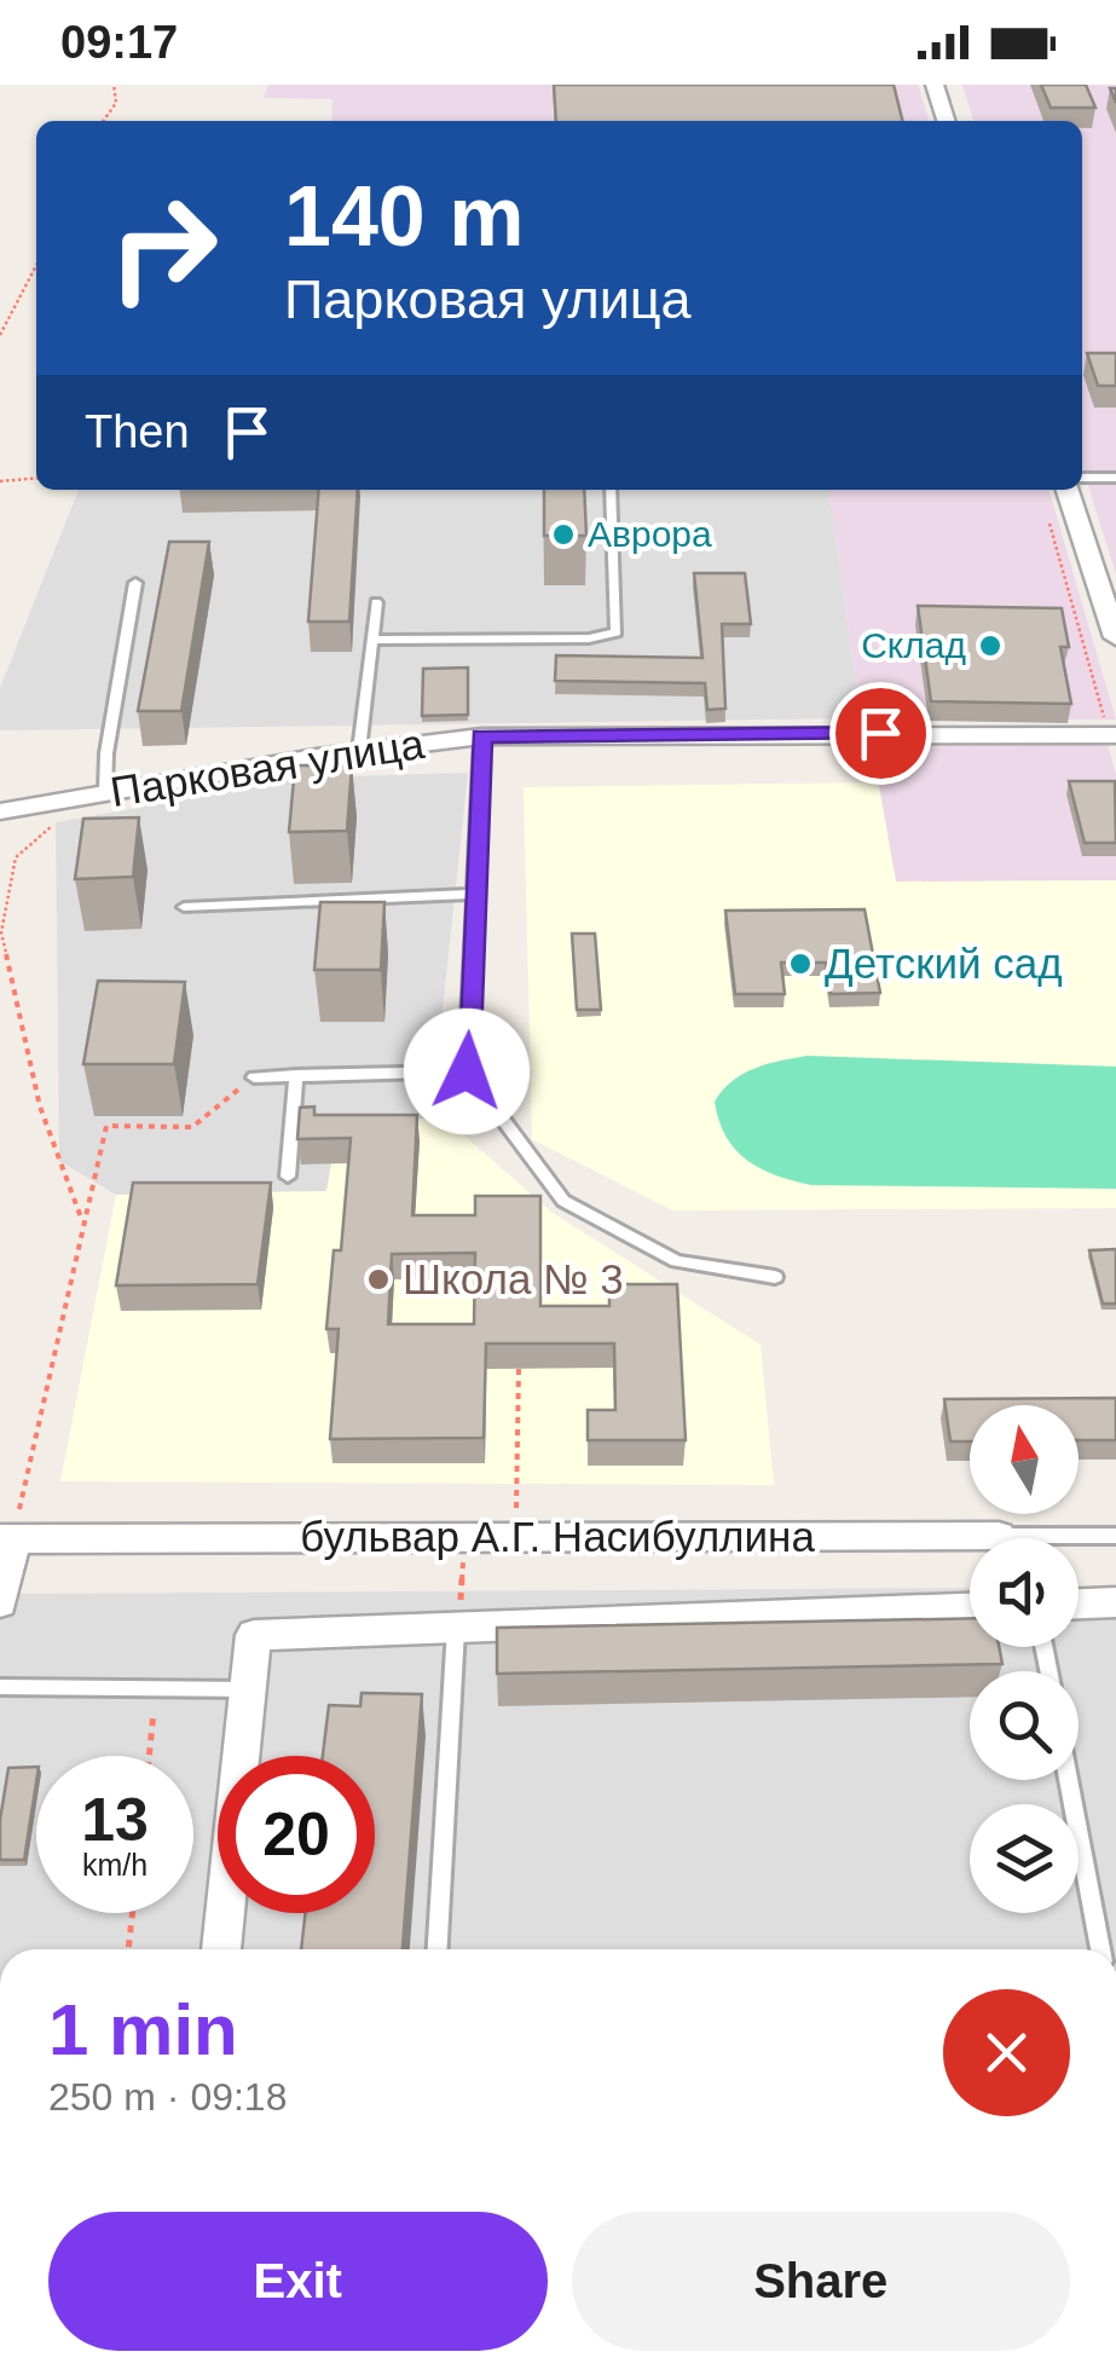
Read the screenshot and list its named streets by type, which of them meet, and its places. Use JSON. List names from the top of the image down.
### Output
{
  "streets": {
    "street": ["Парковая улица", "бульвар А.Г. Насибуллина"]
  },
  "places": [
    "Аврора",
    "Склад",
    "Детский сад",
    "Школа № 3"
  ],
  "north": "top",
  "page": {
    "status": "09:17",
    "turn": ["140 m", "Парковая улица"],
    "then": "Then",
    "speed": "13 km/h",
    "limit": "20",
    "heading": ["1 min", "250 m · 09:18"],
    "buttons": ["Exit", "Share"]
  }
}
